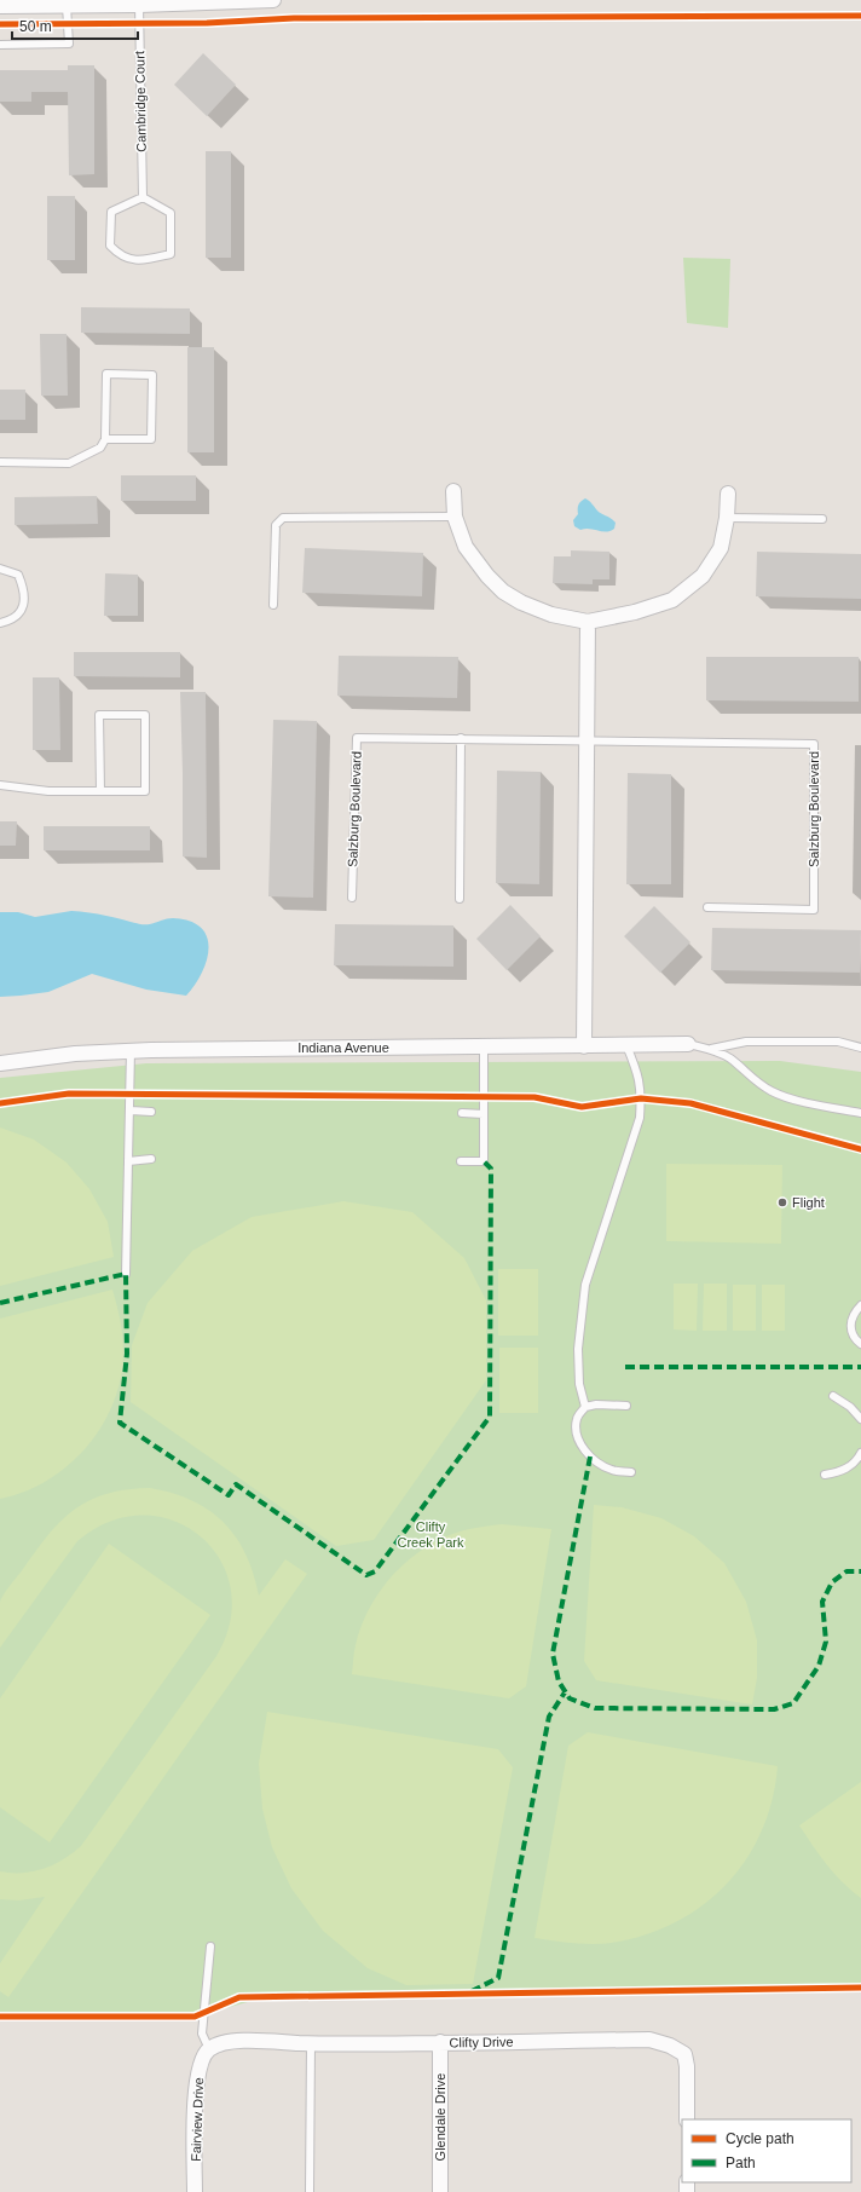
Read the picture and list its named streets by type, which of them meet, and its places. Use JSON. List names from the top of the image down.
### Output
{
  "streets": {
    "street": [
      "Indiana Avenue",
      "Clifty Drive",
      "Glendale Drive",
      "Fairview Drive"
    ],
    "lane": ["Cambridge Court", "Salzburg Boulevard"]
  },
  "crossings": [
    ["Clifty Drive", "Glendale Drive"],
    ["Clifty Drive", "Fairview Drive"]
  ],
  "parks": ["Clifty Creek Park"],
  "places": ["Flight"],
  "legend": ["Cycle path", "Path"],
  "scale_bar": "50 m"
}
